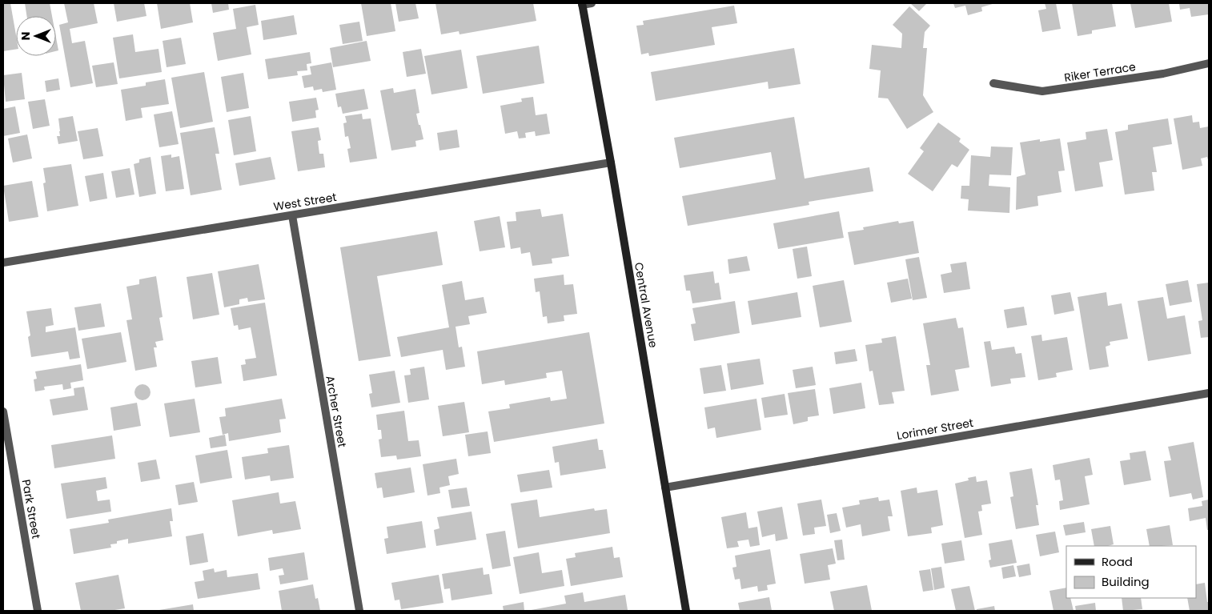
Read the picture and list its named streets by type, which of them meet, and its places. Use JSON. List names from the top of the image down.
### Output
{
  "streets": {
    "street": [
      "Riker Terrace",
      "West Street",
      "Central Avenue",
      "Archer Street",
      "Lorimer Street",
      "Park Street"
    ]
  },
  "crossings": [
    ["West Street", "Central Avenue"],
    ["West Street", "Archer Street"],
    ["Central Avenue", "Lorimer Street"]
  ],
  "legend": ["Road", "Building"],
  "north": "left"
}
